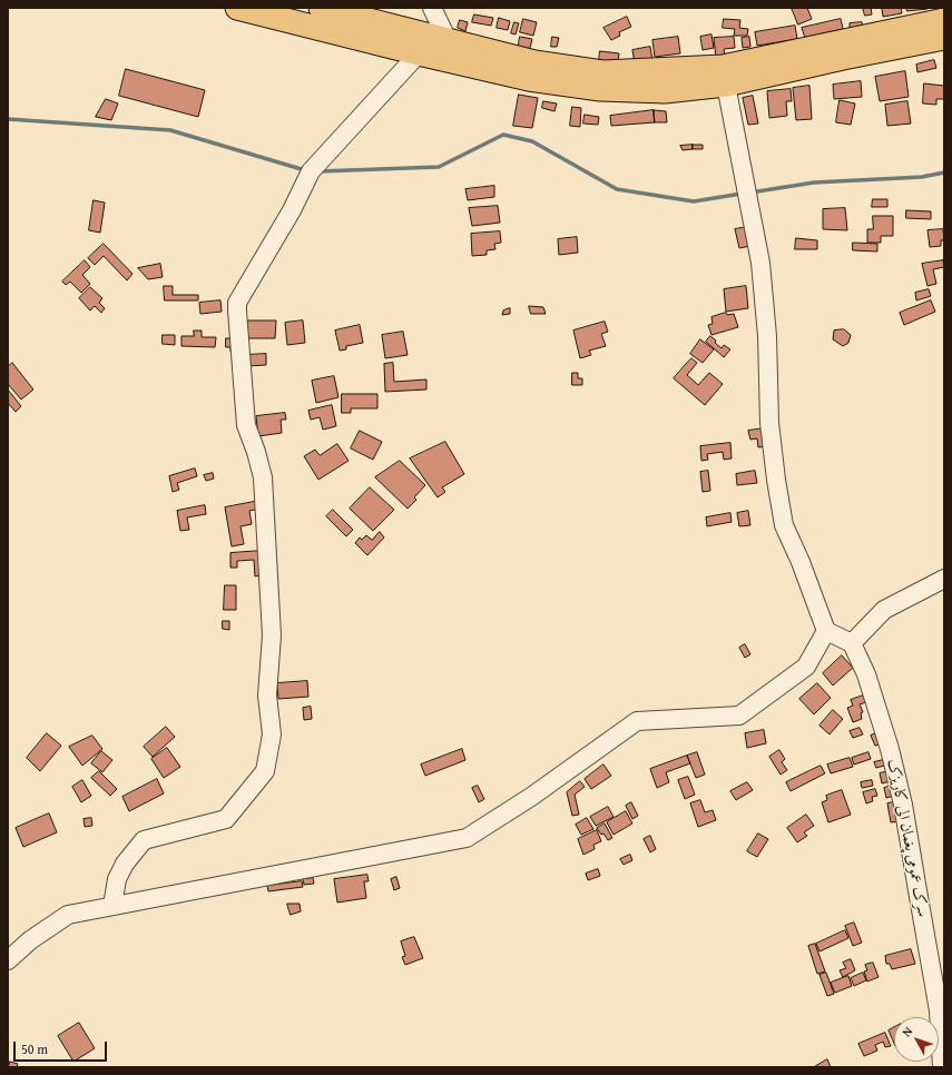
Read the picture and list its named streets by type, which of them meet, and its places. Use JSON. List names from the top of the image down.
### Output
{
  "streets": {
    "street": ["سرک عمومی پغمان الی کاریزک"]
  },
  "scale_bar": "50 m",
  "north": "top left"
}
